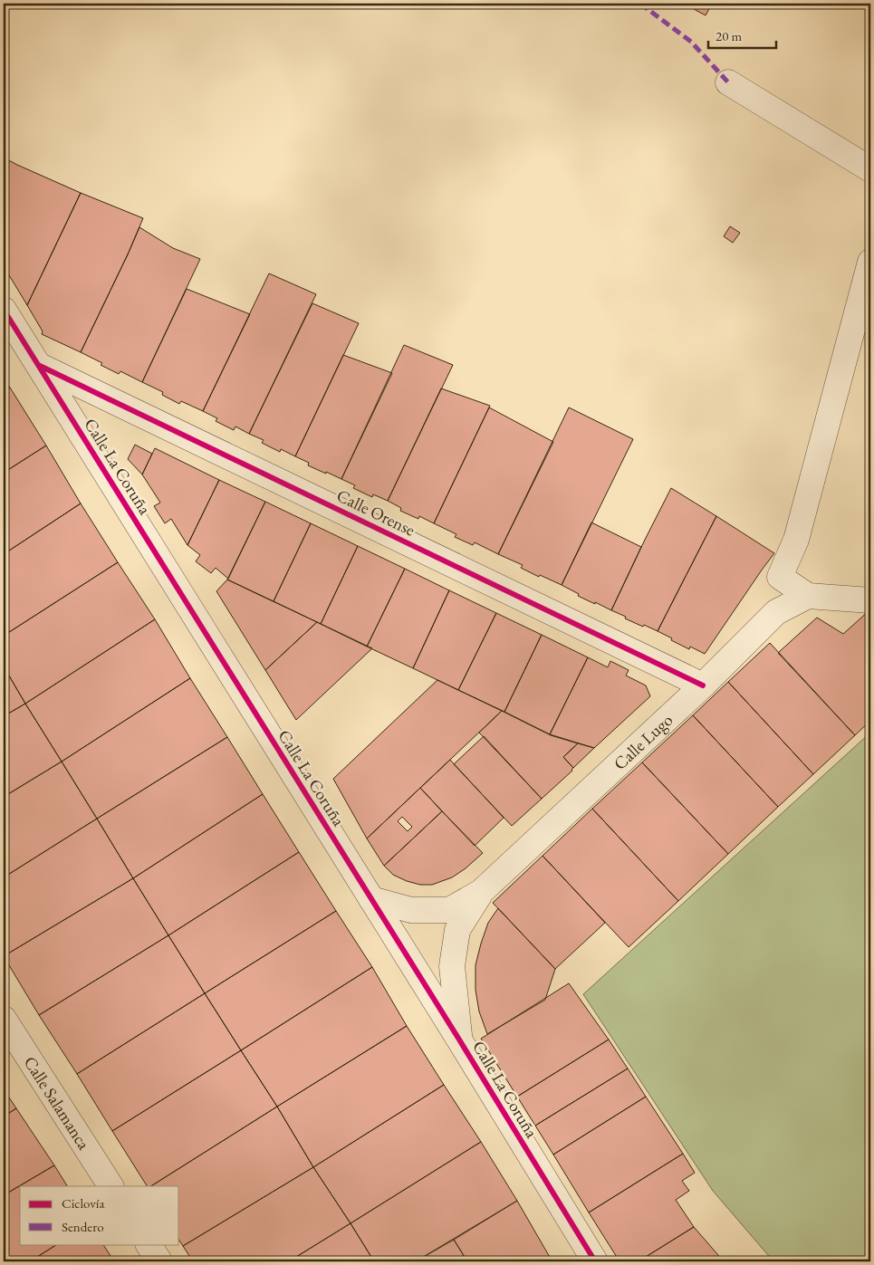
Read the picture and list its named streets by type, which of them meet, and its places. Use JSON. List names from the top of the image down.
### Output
{
  "streets": {
    "street": [
      "Calle La Coruña",
      "Calle Orense",
      "Calle Lugo",
      "Calle Salamanca"
    ]
  },
  "crossings": [
    ["Calle La Coruña", "Calle Orense"],
    ["Calle La Coruña", "Calle Lugo"],
    ["Calle Orense", "Calle Lugo"]
  ],
  "legend": ["Ciclovía", "Sendero"],
  "scale_bar": "20 m"
}
